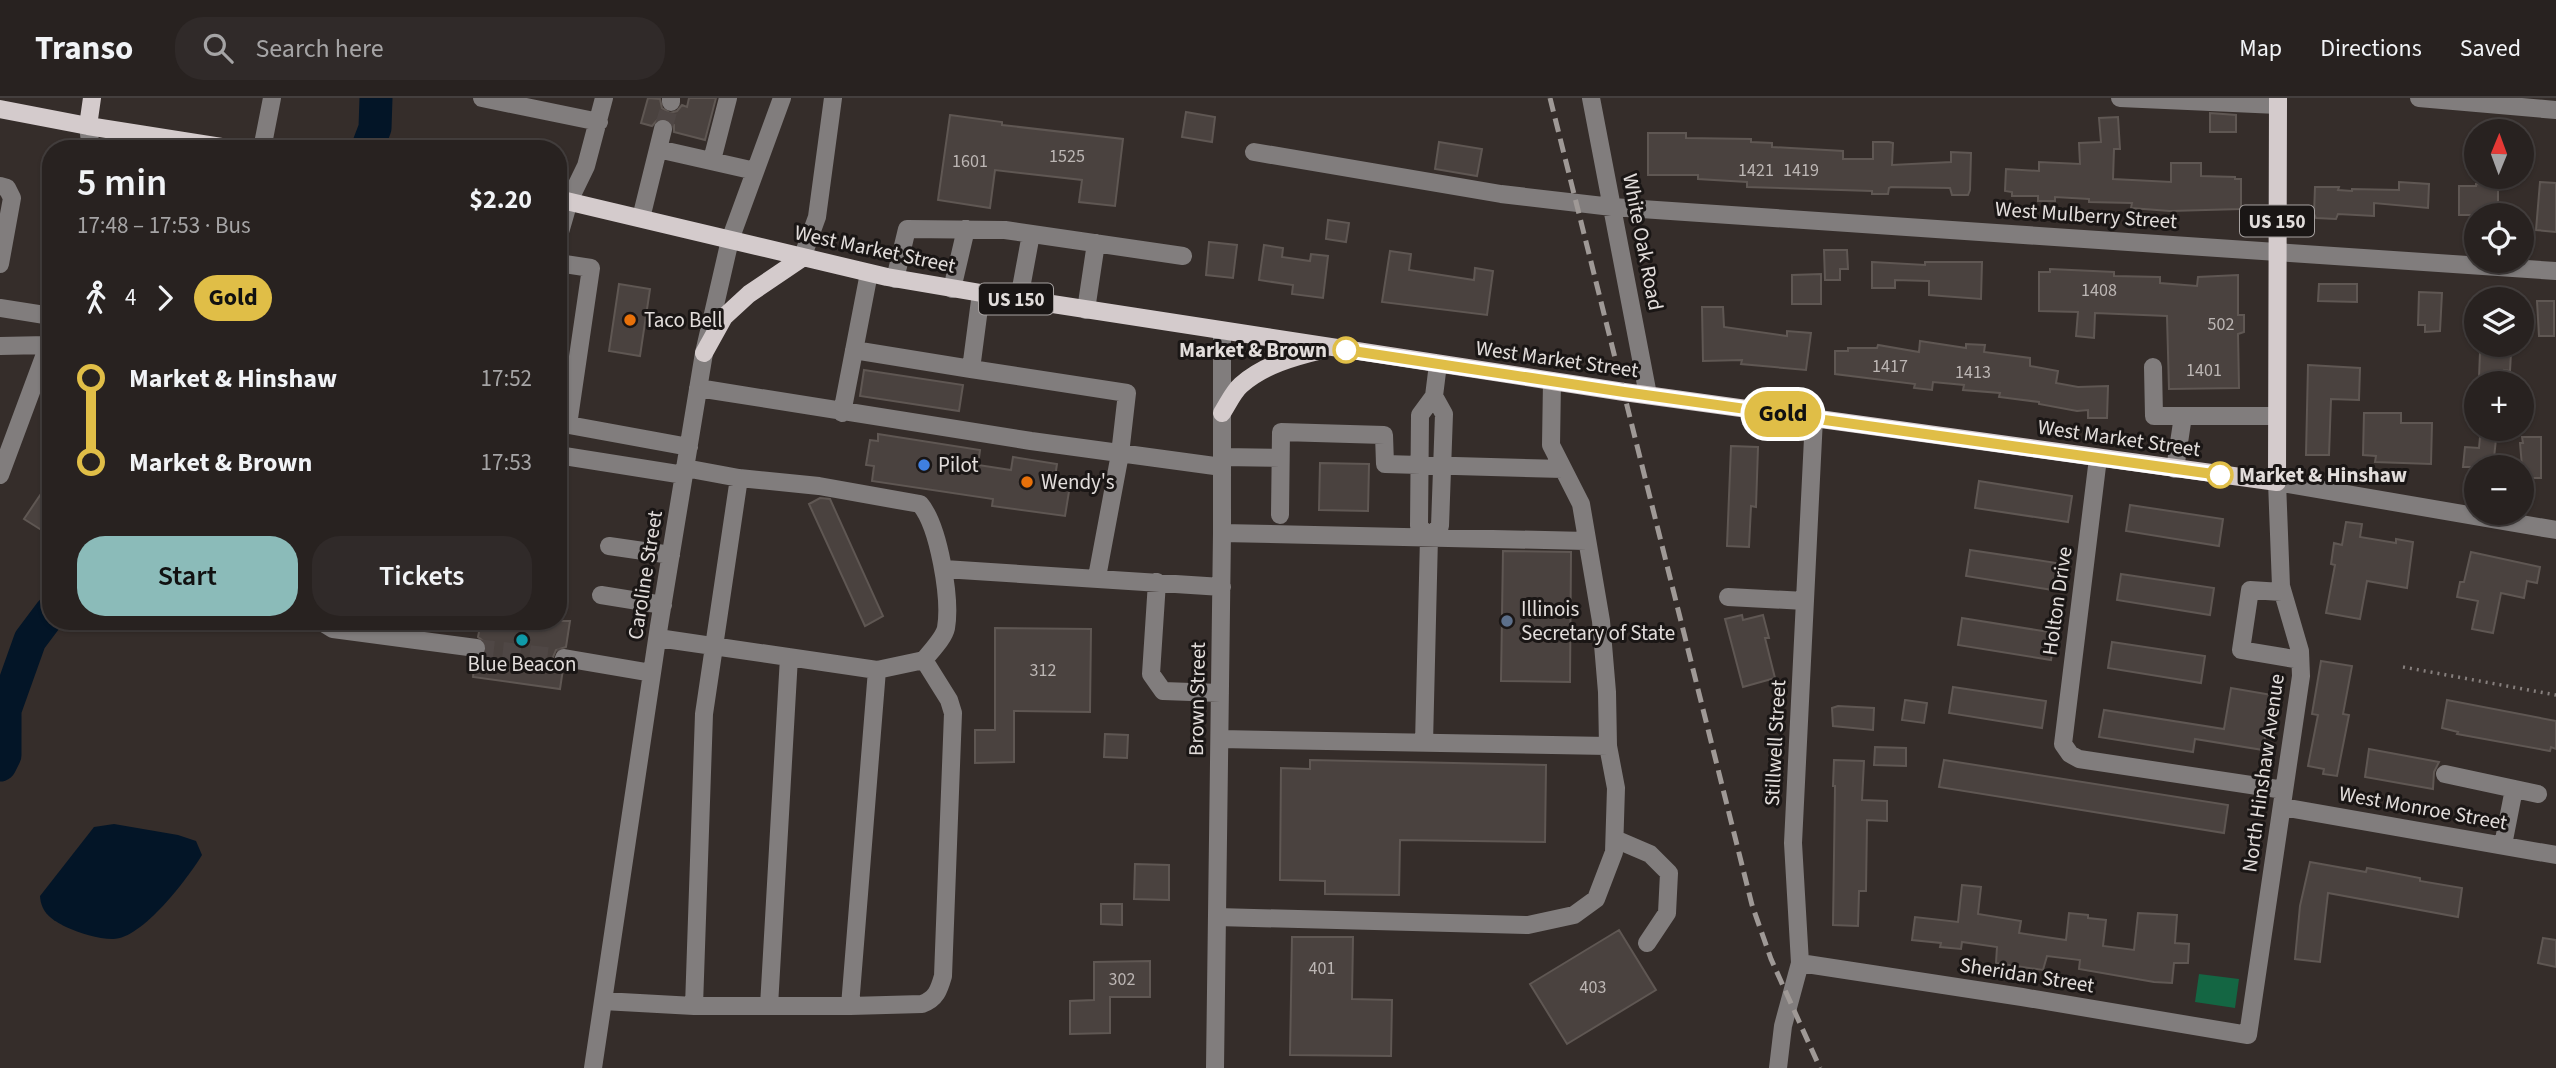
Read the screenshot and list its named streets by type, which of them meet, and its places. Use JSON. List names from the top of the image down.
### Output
{
  "streets": {
    "main road": ["US 150", "West Market Street", "North Hinshaw Avenue"],
    "street": [
      "West Mulberry Street",
      "White Oak Road",
      "Caroline Street",
      "Holton Drive",
      "Brown Street",
      "Stillwell Street",
      "West Monroe Street",
      "Sheridan Street"
    ]
  },
  "crossings": [
    ["West Mulberry Street", "White Oak Road"],
    ["West Mulberry Street", "North Hinshaw Avenue"],
    ["White Oak Road", "West Market Street"],
    ["West Market Street", "Caroline Street"],
    ["West Market Street", "Holton Drive"],
    ["West Market Street", "Brown Street"],
    ["West Market Street", "Stillwell Street"],
    ["West Market Street", "North Hinshaw Avenue"],
    ["Holton Drive", "West Monroe Street"],
    ["Stillwell Street", "Sheridan Street"],
    ["North Hinshaw Avenue", "West Monroe Street"],
    ["North Hinshaw Avenue", "Sheridan Street"]
  ],
  "places": [
    "Taco Bell",
    "Market & Brown",
    "Pilot",
    "Market & Hinshaw",
    "Wendy's",
    "Illinois Secretary of State",
    "Blue Beacon"
  ],
  "lines": ["bus line Gold"],
  "house_numbers": [
    "1525",
    "1601",
    "1421",
    "1419",
    "1408",
    "502",
    "1417",
    "1401",
    "1413",
    "312",
    "401",
    "302",
    "403"
  ],
  "north": "top",
  "page": {
    "header": "Transo",
    "search": "Search here",
    "nav": ["Map", "Directions", "Saved"],
    "on_map": "Gold",
    "map_buttons": ["+", "−"],
    "heading": ["5 min", "17:48 – 17:53 · Bus", "$2.20"],
    "legs": ["4", "Gold"],
    "list": [
      {
        "name": "Market & Hinshaw",
        "value": "17:52"
      },
      {
        "name": "Market & Brown",
        "value": "17:53"
      }
    ],
    "buttons": ["Start", "Tickets"]
  }
}
